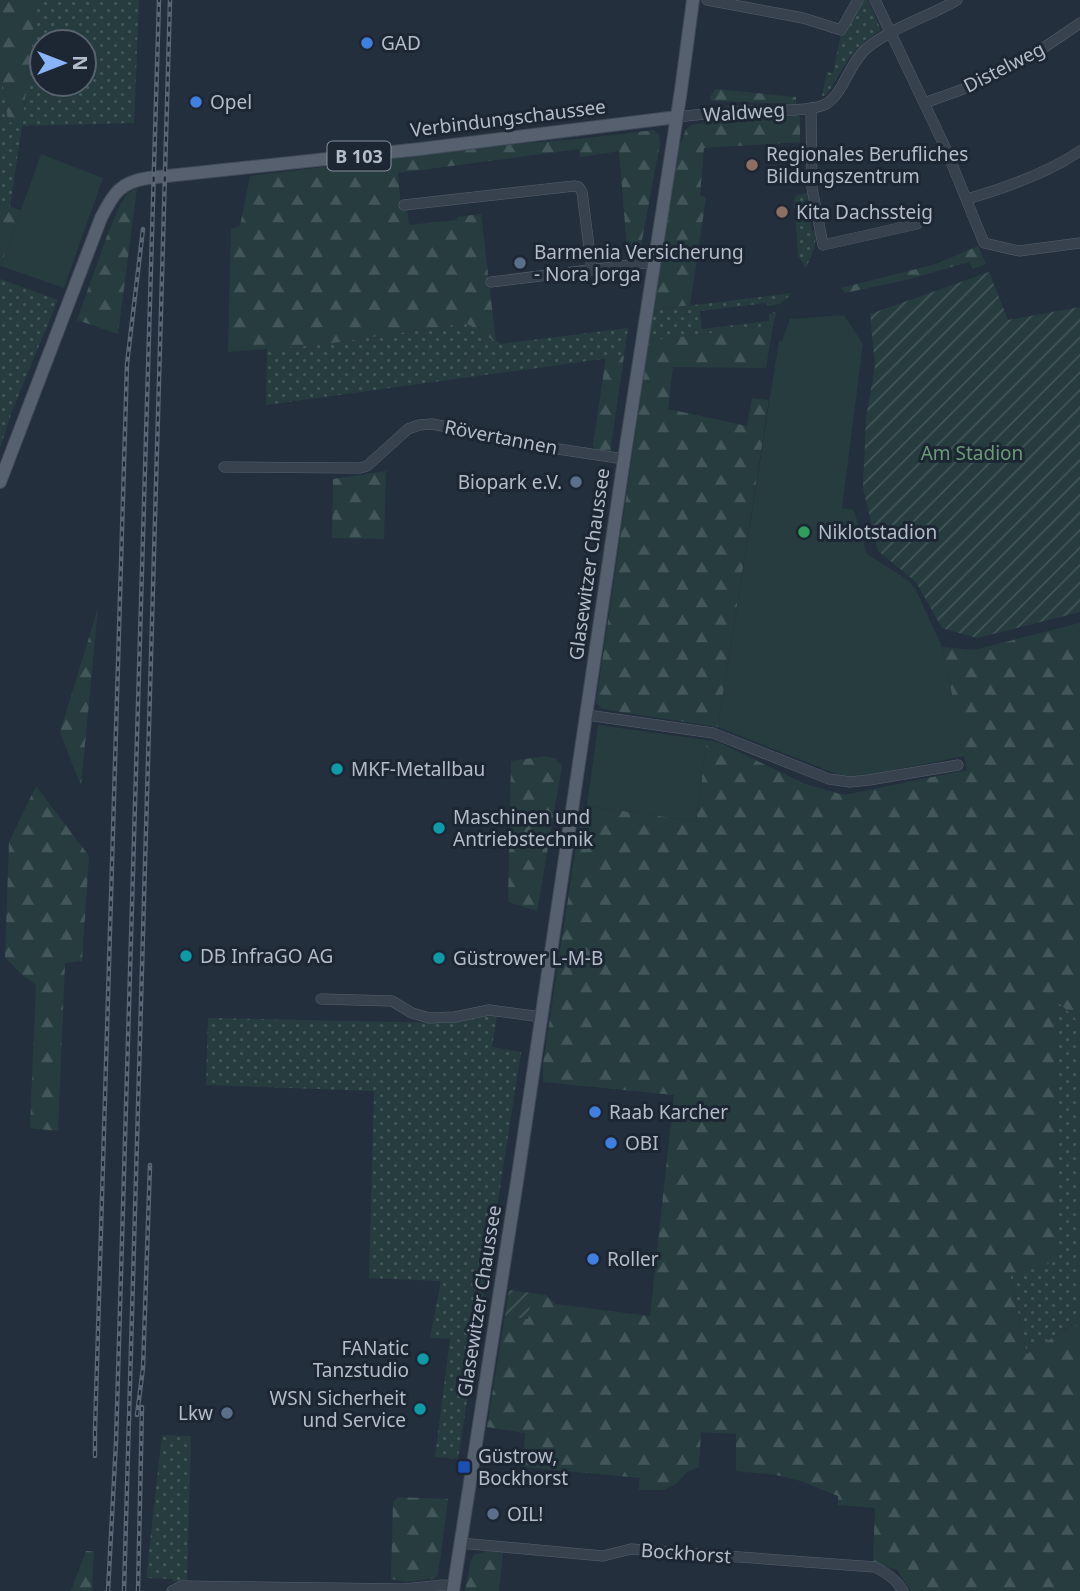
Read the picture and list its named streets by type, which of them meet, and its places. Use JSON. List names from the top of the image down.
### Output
{
  "streets": {
    "main road": ["Verbindungschaussee", "B 103", "Glasewitzer Chaussee"],
    "street": [
      "Distelweg",
      "Waldweg",
      "Rövertannen",
      "Bockhorst"
    ]
  },
  "crossings": [
    ["Waldweg", "Verbindungschaussee"],
    ["Waldweg", "Glasewitzer Chaussee"],
    ["Verbindungschaussee", "Glasewitzer Chaussee"],
    ["Rövertannen", "Glasewitzer Chaussee"],
    ["Glasewitzer Chaussee", "Bockhorst"]
  ],
  "parks": ["Am Stadion"],
  "places": {
    "other": [
      "GAD",
      "Opel",
      "Regionales Berufliches Bildungszentrum",
      "Kita Dachssteig",
      "Barmenia Versicherung - Nora Jorga",
      "Biopark e.V.",
      "Niklotstadion",
      "MKF-Metallbau",
      "Maschinen und Antriebstechnik",
      "DB InfraGO AG",
      "Güstrower L-M-B",
      "Raab Karcher",
      "OBI",
      "Roller",
      "FANatic Tanzstudio",
      "WSN Sicherheit und Service",
      "Lkw",
      "OIL!"
    ],
    "transit": ["Güstrow, Bockhorst"]
  },
  "north": "right"
}
